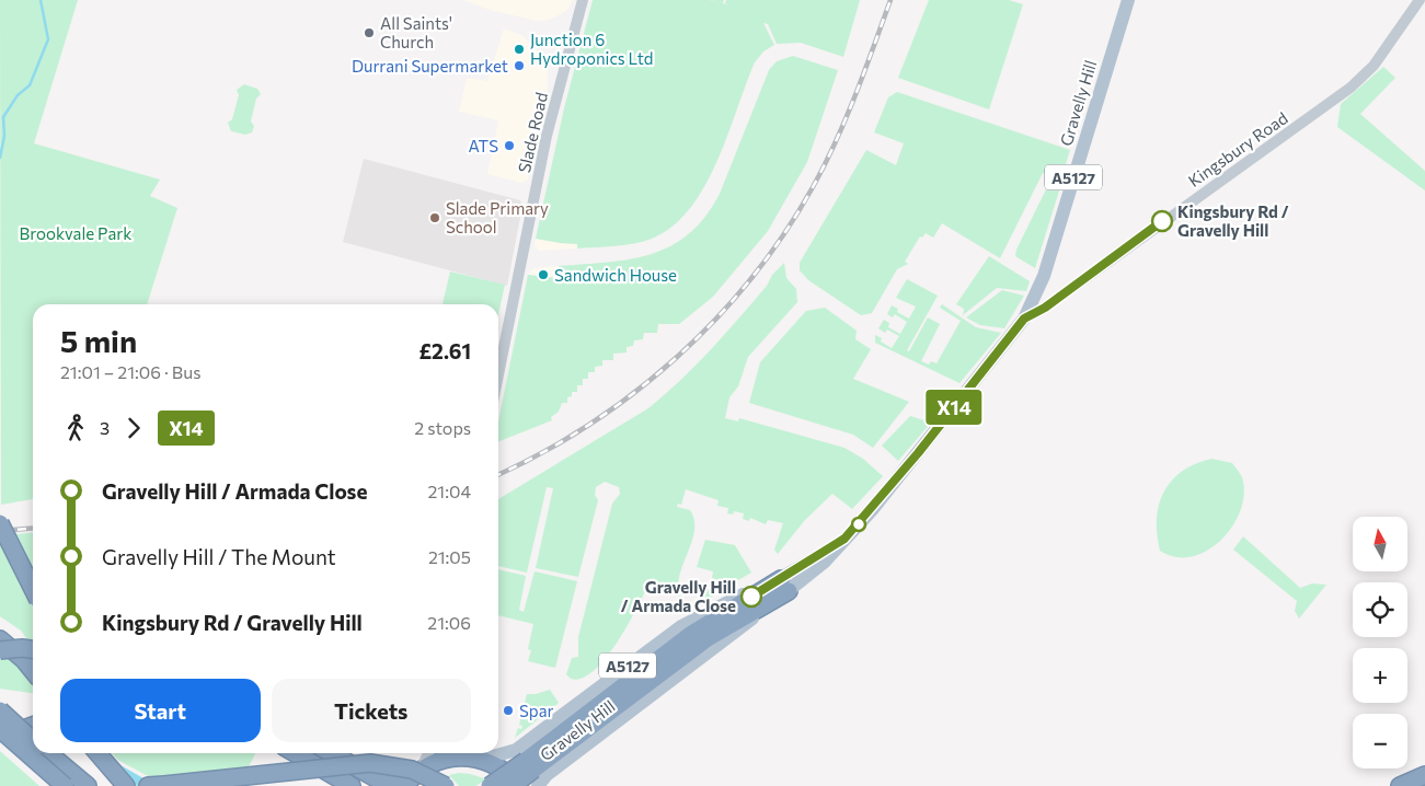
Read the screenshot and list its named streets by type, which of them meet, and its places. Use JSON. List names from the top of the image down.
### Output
{
  "streets": {
    "main road": ["Gravelly Hill", "A5127"],
    "street": ["Slade Road", "Kingsbury Road"]
  },
  "crossings": [
    ["Gravelly Hill", "Kingsbury Road"]
  ],
  "parks": ["Brookvale Park"],
  "places": [
    "All Saints' Church",
    "Junction 6 Hydroponics Ltd",
    "Durrani Supermarket",
    "ATS",
    "Slade Primary School",
    "Kingsbury Rd / Gravelly Hill",
    "Sandwich House",
    "Gravelly Hill / Armada Close",
    "Spar"
  ],
  "lines": ["bus line X14"],
  "north": "top",
  "page": {
    "on_map": "X14",
    "heading": ["5 min", "21:01 – 21:06 · Bus", "£2.61"],
    "legs": ["3", "X14", "2 stops"],
    "list": [
      {
        "name": "Gravelly Hill / Armada Close",
        "value": "21:04"
      },
      {
        "name": "Gravelly Hill / The Mount",
        "value": "21:05"
      },
      {
        "name": "Kingsbury Rd / Gravelly Hill",
        "value": "21:06"
      }
    ],
    "map_buttons": ["+", "−"],
    "buttons": ["Start", "Tickets"]
  }
}
